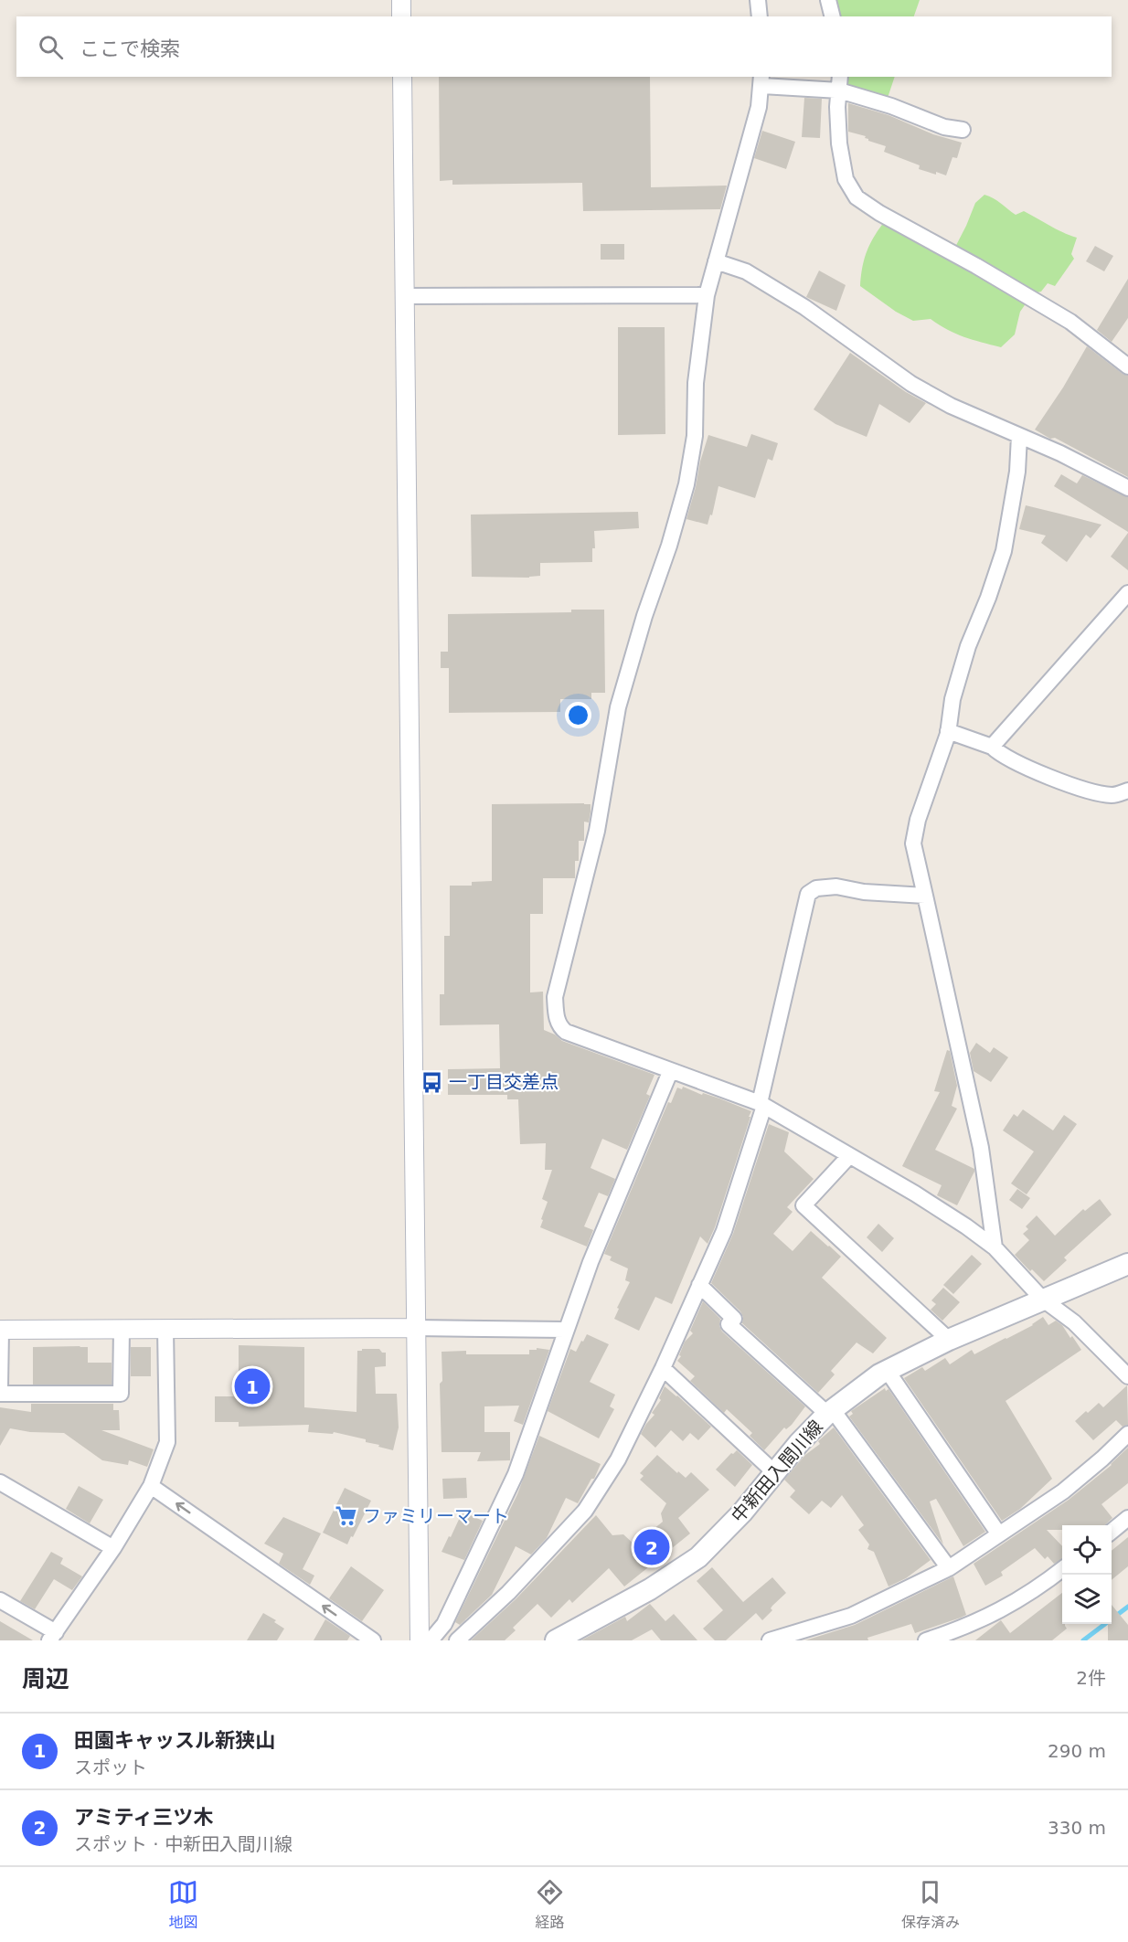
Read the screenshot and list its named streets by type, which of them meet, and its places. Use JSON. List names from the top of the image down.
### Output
{
  "streets": {
    "main road": ["中新田入間川線"]
  },
  "places": {
    "bus stop": ["一丁目交差点"],
    "supermarket": ["ファミリーマート"]
  },
  "page": {
    "search": "ここで検索",
    "pins": ["1", "2"],
    "heading": ["周辺", "2件"],
    "list": [
      {
        "mark": "1",
        "name": "田園キャッスル新狭山",
        "note": "スポット",
        "value": "290 m"
      },
      {
        "mark": "2",
        "name": "アミティ三ツ木",
        "note": "スポット · 中新田入間川線",
        "value": "330 m"
      }
    ],
    "nav": ["地図", "経路", "保存済み"]
  }
}
